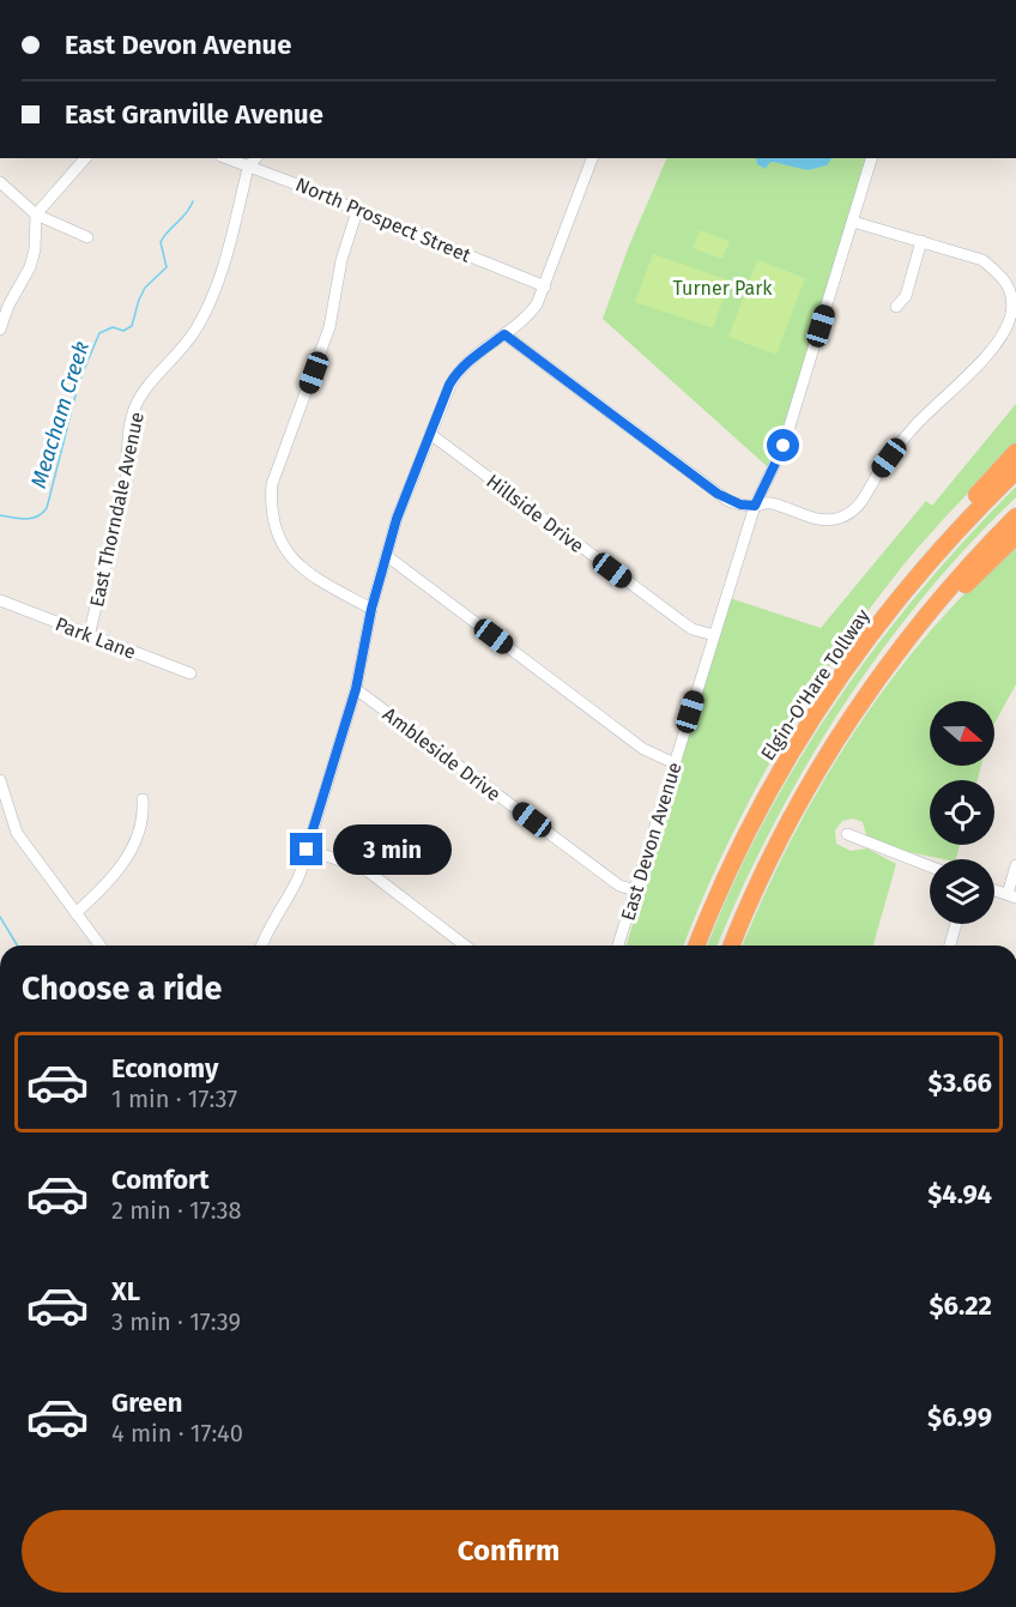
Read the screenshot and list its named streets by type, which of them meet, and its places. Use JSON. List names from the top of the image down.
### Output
{
  "streets": {
    "highway": ["Elgin-O'Hare Tollway"],
    "street": [
      "North Prospect Street",
      "East Thorndale Avenue",
      "Hillside Drive",
      "Park Lane",
      "Ambleside Drive",
      "East Devon Avenue"
    ]
  },
  "crossings": [
    ["North Prospect Street", "East Thorndale Avenue"],
    ["East Thorndale Avenue", "Park Lane"],
    ["Hillside Drive", "East Devon Avenue"],
    ["Ambleside Drive", "East Devon Avenue"]
  ],
  "water": ["Meacham Creek"],
  "parks": ["Turner Park"],
  "north": "right",
  "page": {
    "banner": ["East Devon Avenue", "East Granville Avenue"],
    "bubble": "3 min",
    "heading": "Choose a ride",
    "list": [
      {
        "name": "Economy",
        "note": "1 min · 17:37",
        "value": "$3.66"
      },
      {
        "name": "Comfort",
        "note": "2 min · 17:38",
        "value": "$4.94"
      },
      {
        "name": "XL",
        "note": "3 min · 17:39",
        "value": "$6.22"
      },
      {
        "name": "Green",
        "note": "4 min · 17:40",
        "value": "$6.99"
      }
    ],
    "buttons": "Confirm"
  }
}
